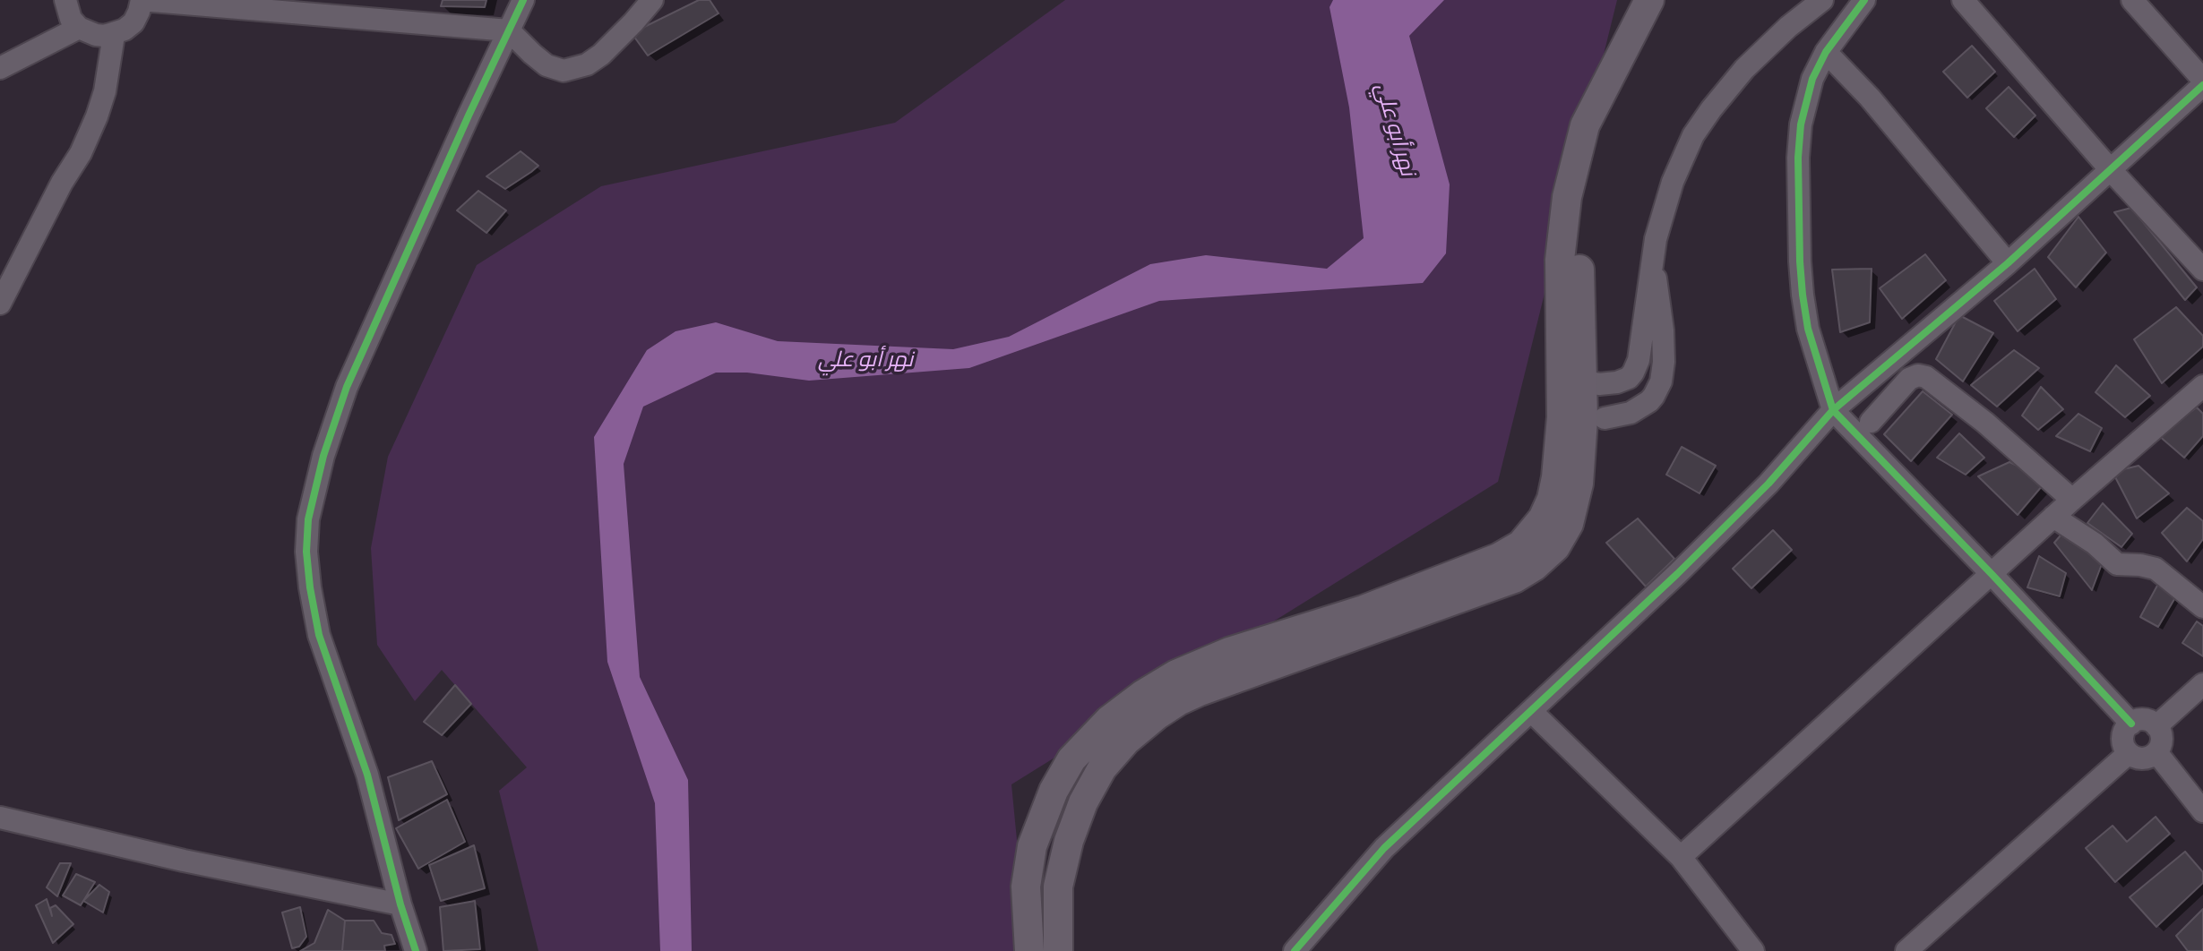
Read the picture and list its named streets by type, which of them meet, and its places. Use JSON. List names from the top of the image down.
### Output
{
  "water": ["نهر أبو علي"]
}
